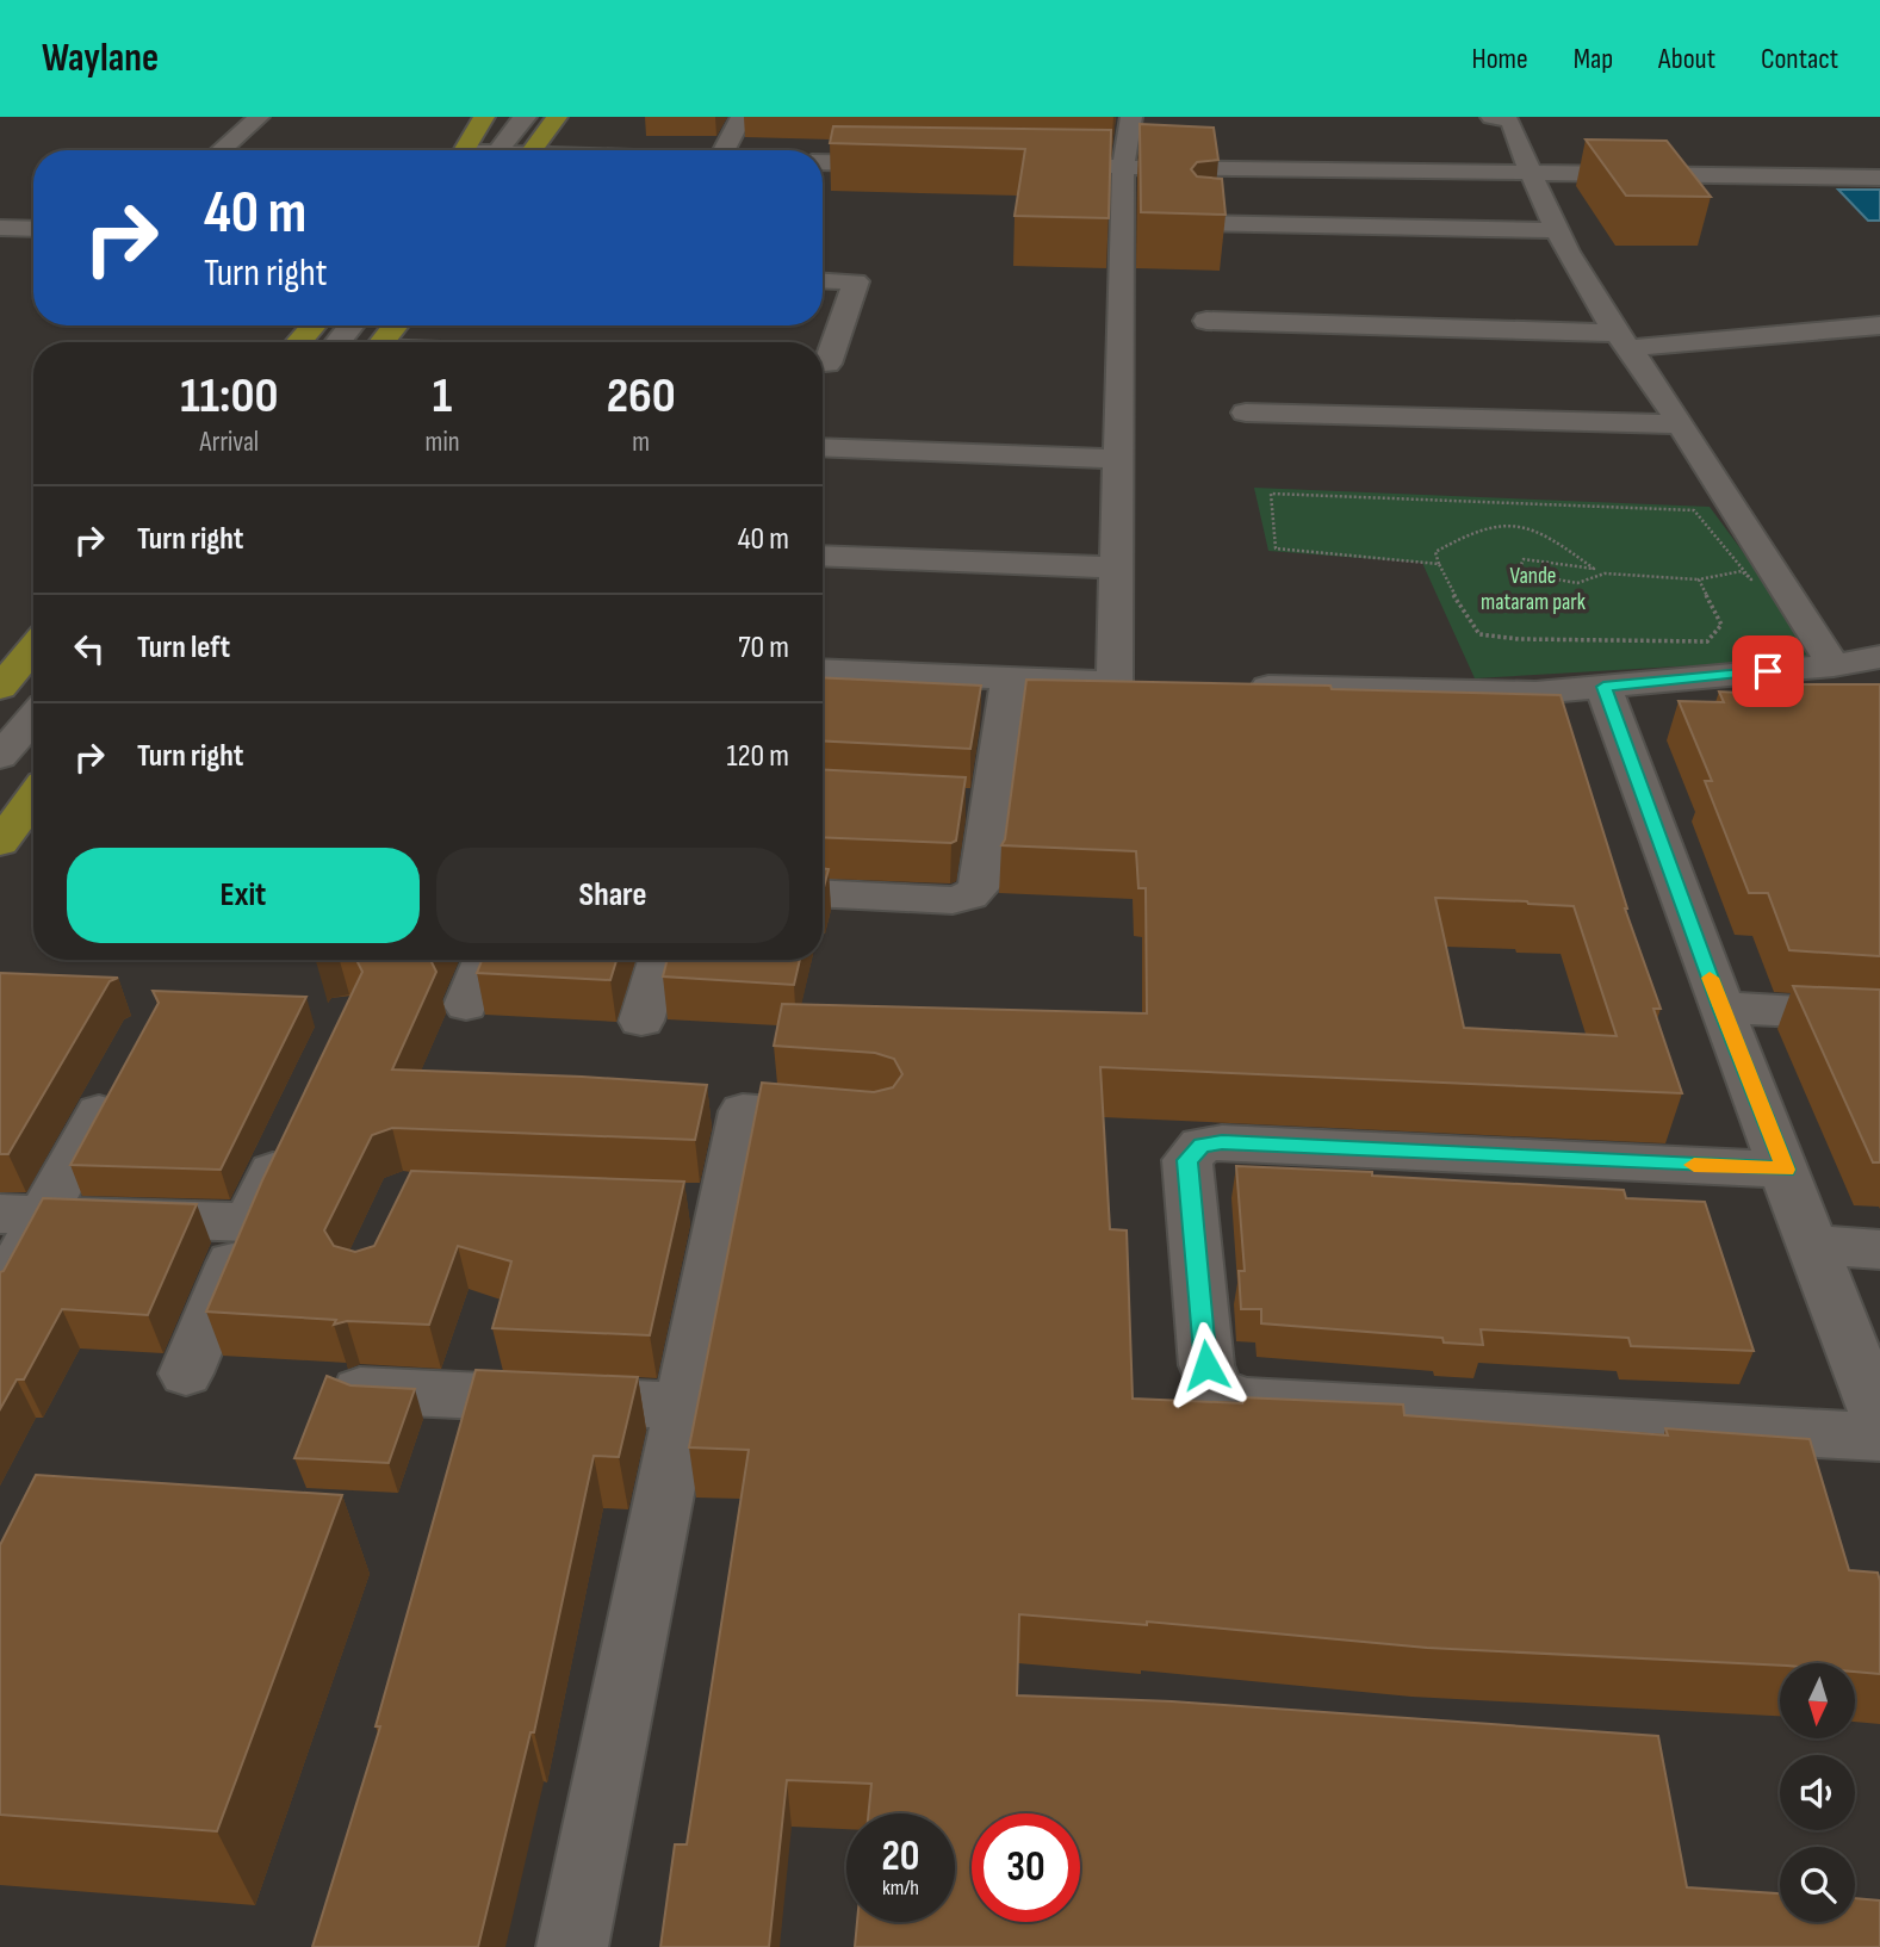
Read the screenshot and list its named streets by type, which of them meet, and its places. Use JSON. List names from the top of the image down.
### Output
{
  "parks": ["Vande mataram park"],
  "north": "bottom",
  "page": {
    "header": "Waylane",
    "nav": [
      "Home",
      "Map",
      "About",
      "Contact"
    ],
    "turn": ["40 m", "Turn right"],
    "eta": [
      "11:00",
      "Arrival",
      "1",
      "min",
      "260",
      "m"
    ],
    "list": [
      {
        "name": "Turn right",
        "value": "40 m"
      },
      {
        "name": "Turn left",
        "value": "70 m"
      },
      {
        "name": "Turn right",
        "value": "120 m"
      }
    ],
    "buttons": ["Exit", "Share"],
    "speed": "20 km/h",
    "limit": "30"
  }
}
